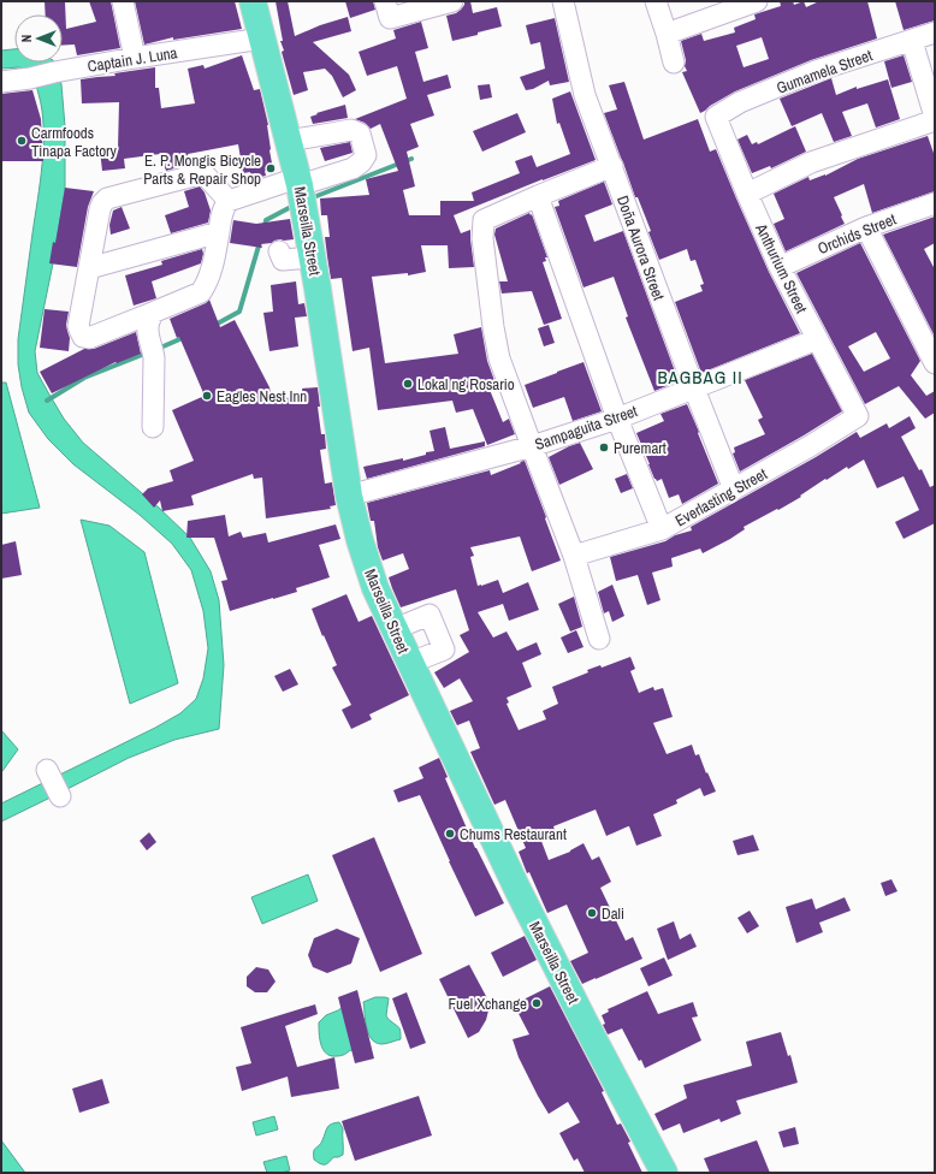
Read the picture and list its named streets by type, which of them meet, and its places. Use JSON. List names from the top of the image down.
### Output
{
  "streets": {
    "main road": ["Marseilla Street"],
    "street": [
      "Captain J. Luna",
      "Gumamela Street",
      "Orchids Street",
      "Doña Aurora Street",
      "Anthurium Street",
      "Sampaguita Street",
      "Everlasting Street"
    ]
  },
  "crossings": [
    ["Captain J. Luna", "Marseilla Street"],
    ["Gumamela Street", "Anthurium Street"],
    ["Marseilla Street", "Sampaguita Street"],
    ["Orchids Street", "Anthurium Street"],
    ["Doña Aurora Street", "Sampaguita Street"],
    ["Doña Aurora Street", "Everlasting Street"],
    ["Anthurium Street", "Sampaguita Street"],
    ["Anthurium Street", "Everlasting Street"]
  ],
  "districts": ["BAGBAG II"],
  "places": [
    "Carmfoods Tinapa Factory",
    "E. P. Mongis Bicycle Parts & Repair Shop",
    "Lokal ng Rosario",
    "Eagles Nest Inn",
    "Puremart",
    "Chums Restaurant",
    "Dali",
    "Fuel Xchange"
  ],
  "north": "left"
}
